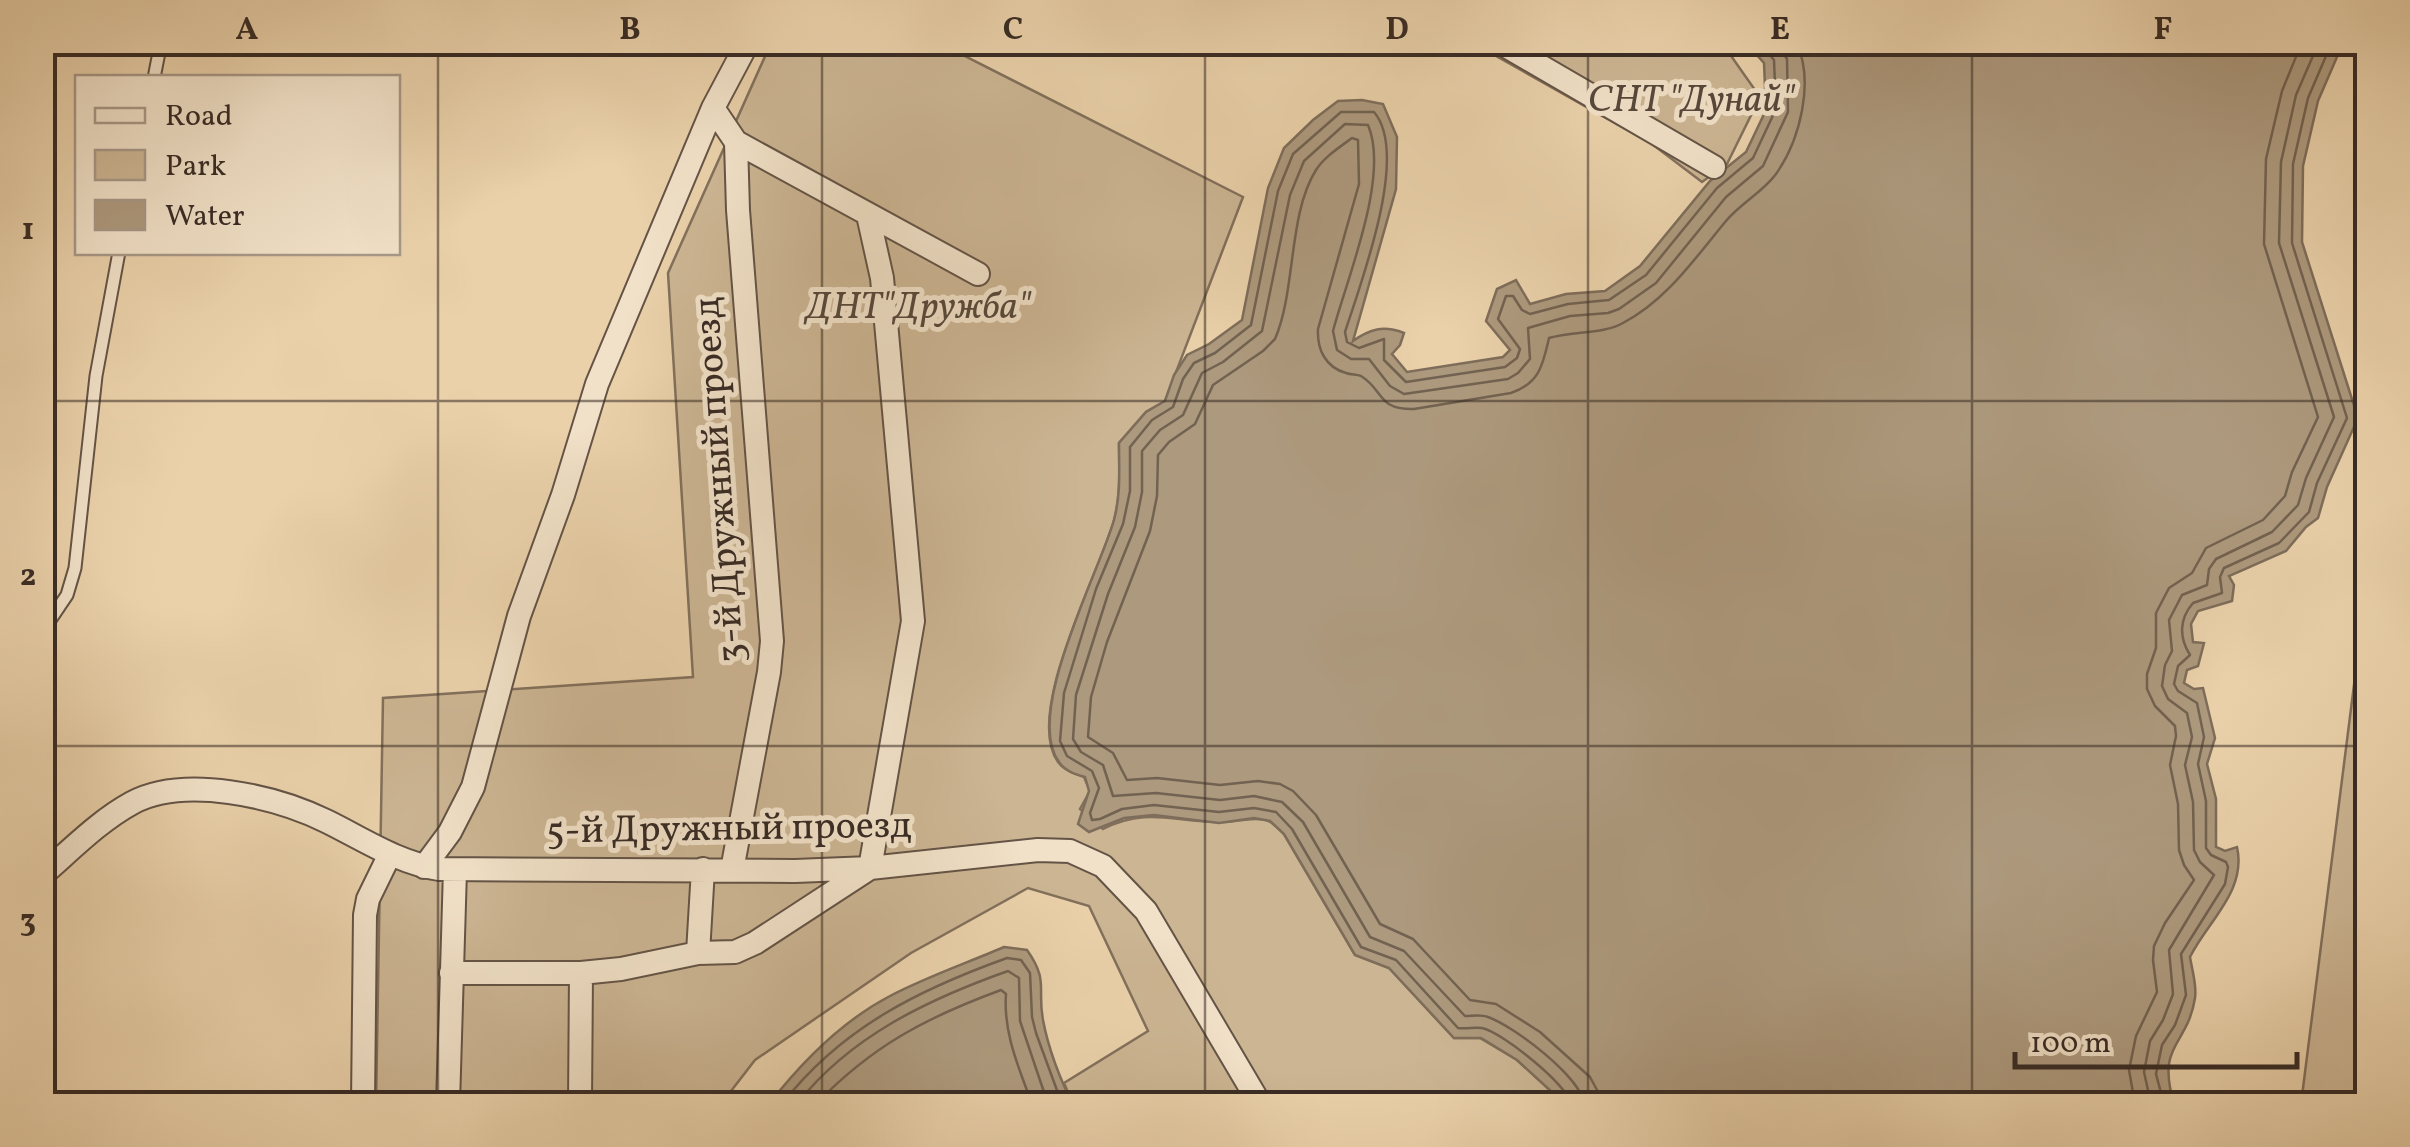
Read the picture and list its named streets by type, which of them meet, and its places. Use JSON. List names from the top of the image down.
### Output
{
  "streets": {
    "street": ["3-й Дружный проезд", "5-й Дружный проезд"]
  },
  "crossings": [
    ["3-й Дружный проезд", "5-й Дружный проезд"]
  ],
  "parks": ["СНТ \"Дунай\"", "ДНТ\"Дружба\""],
  "legend": ["Road", "Park", "Water"],
  "scale_bar": "100 m",
  "grid": {
    "columns": [
      "A",
      "B",
      "C",
      "D",
      "E",
      "F"
    ],
    "rows": ["1", "2", "3"]
  }
}
